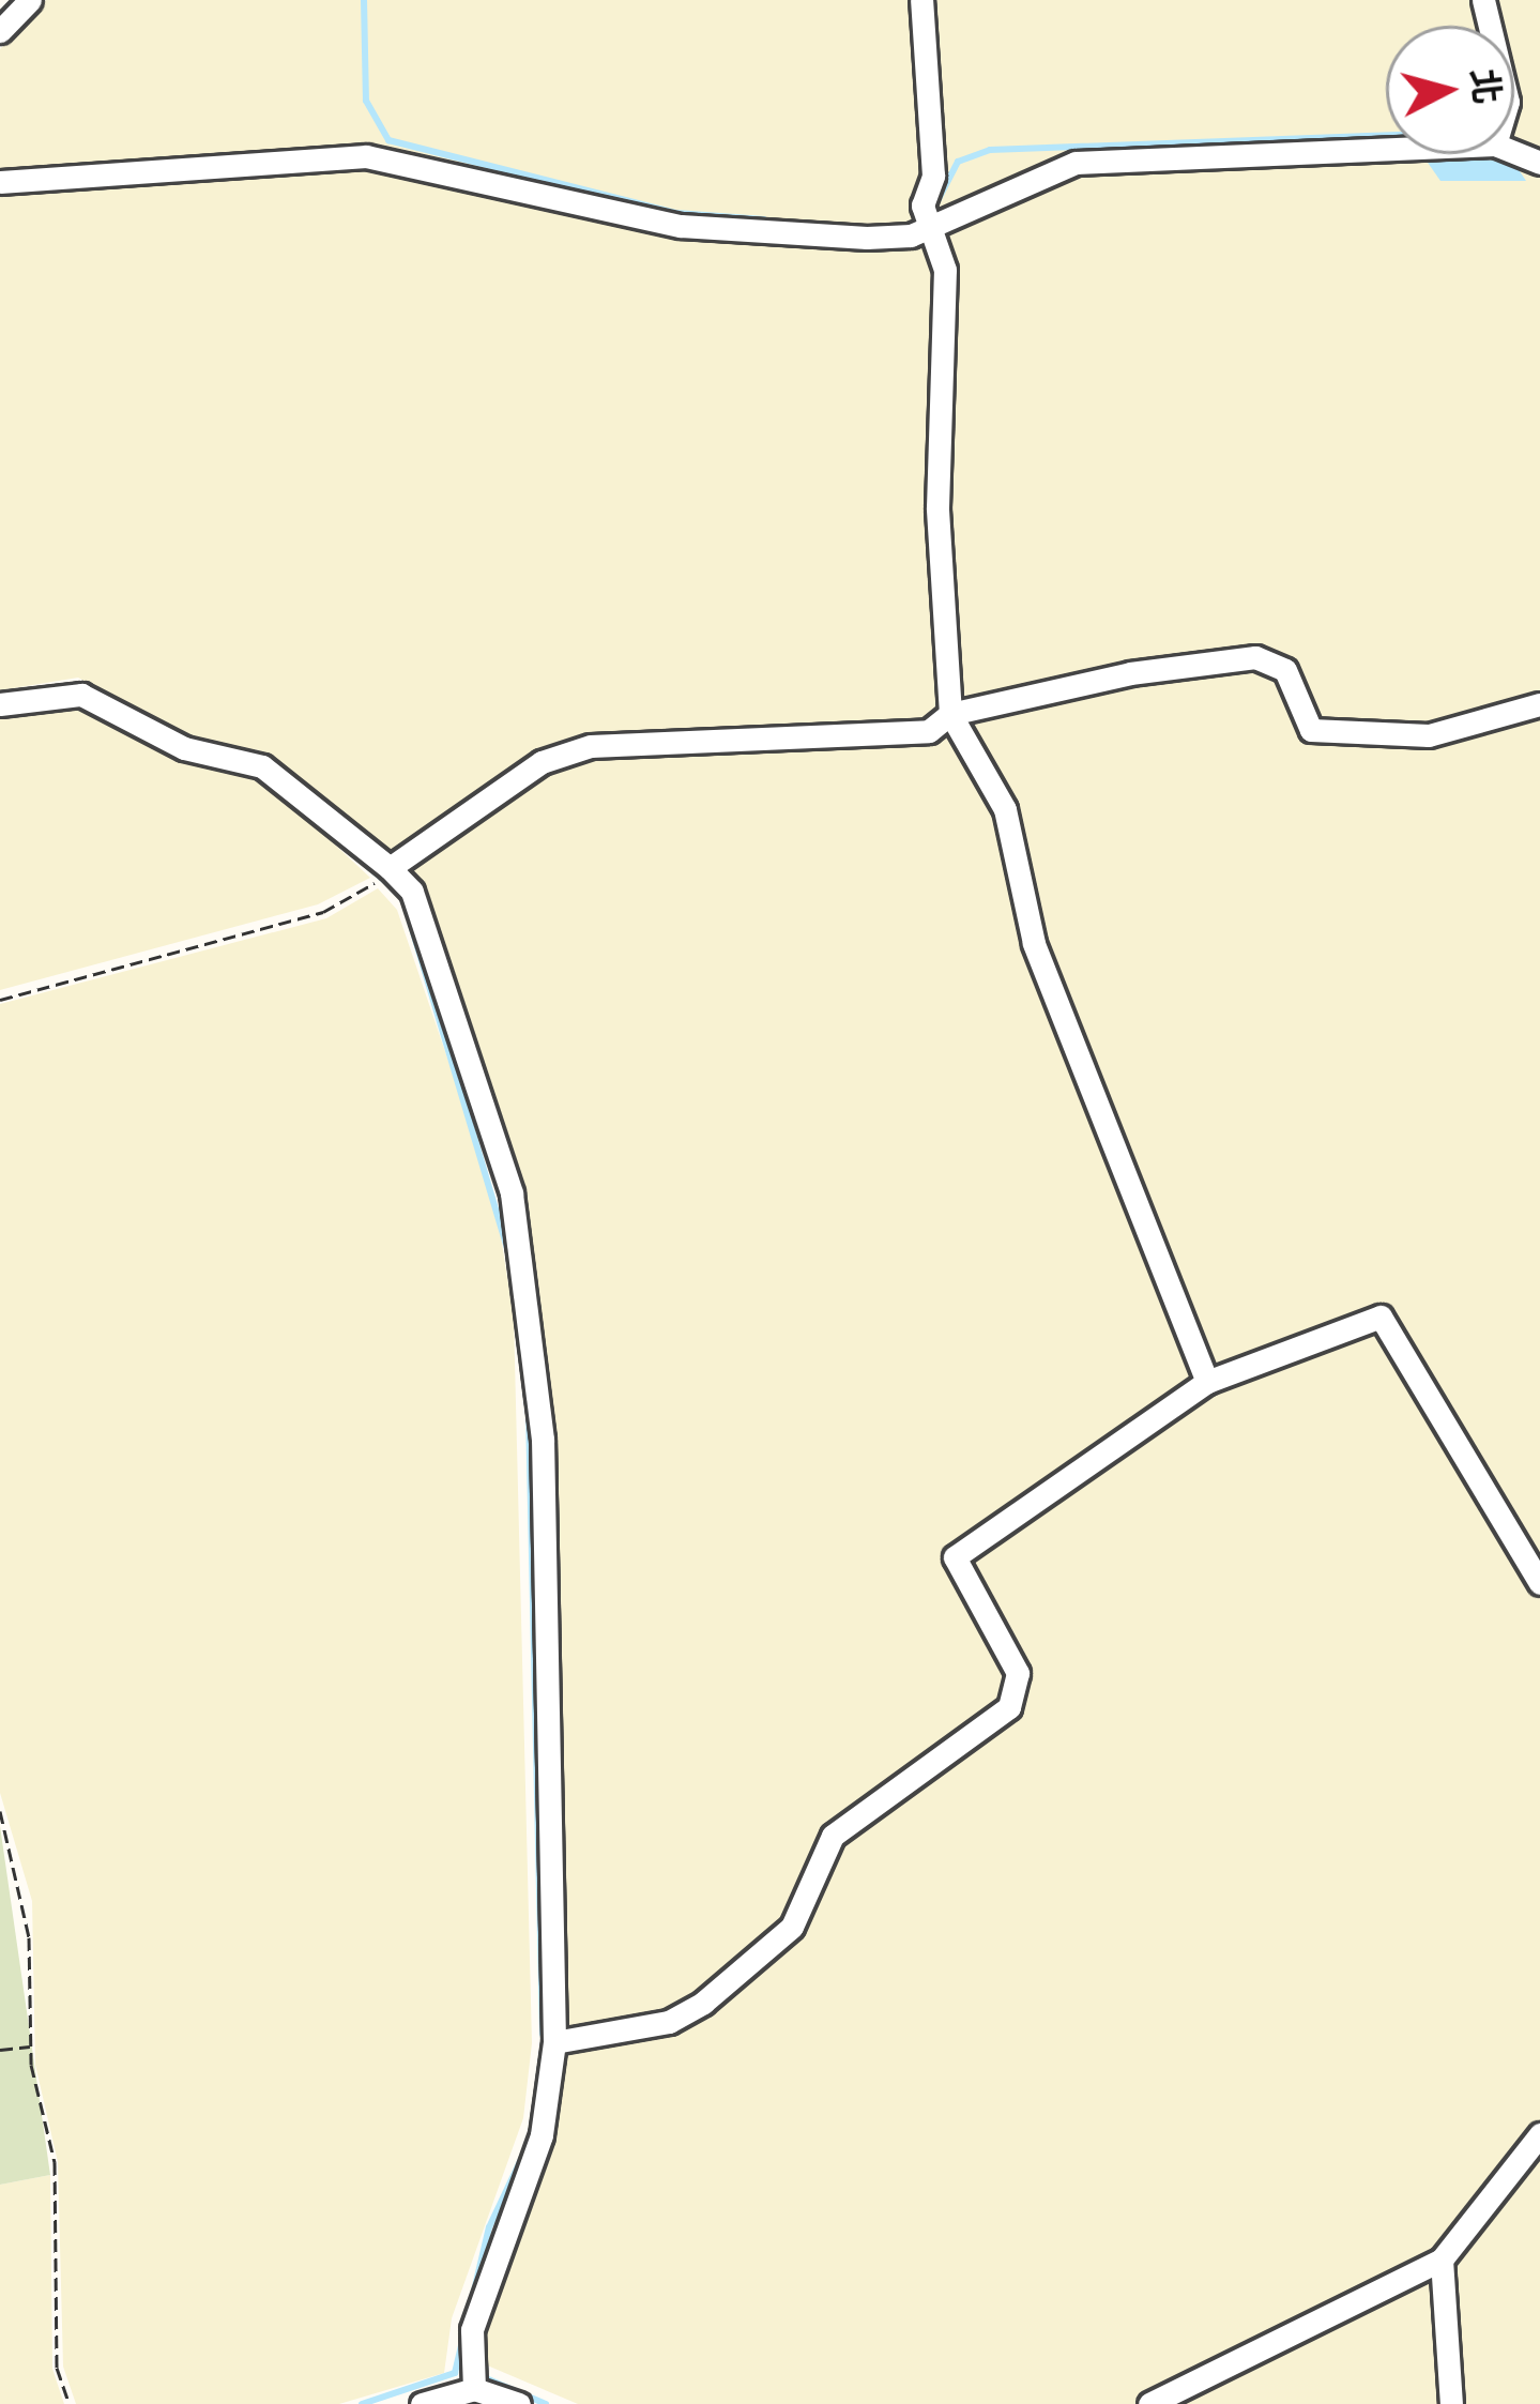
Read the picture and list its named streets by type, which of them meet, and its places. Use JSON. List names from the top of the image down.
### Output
{
  "north": "right"
}
